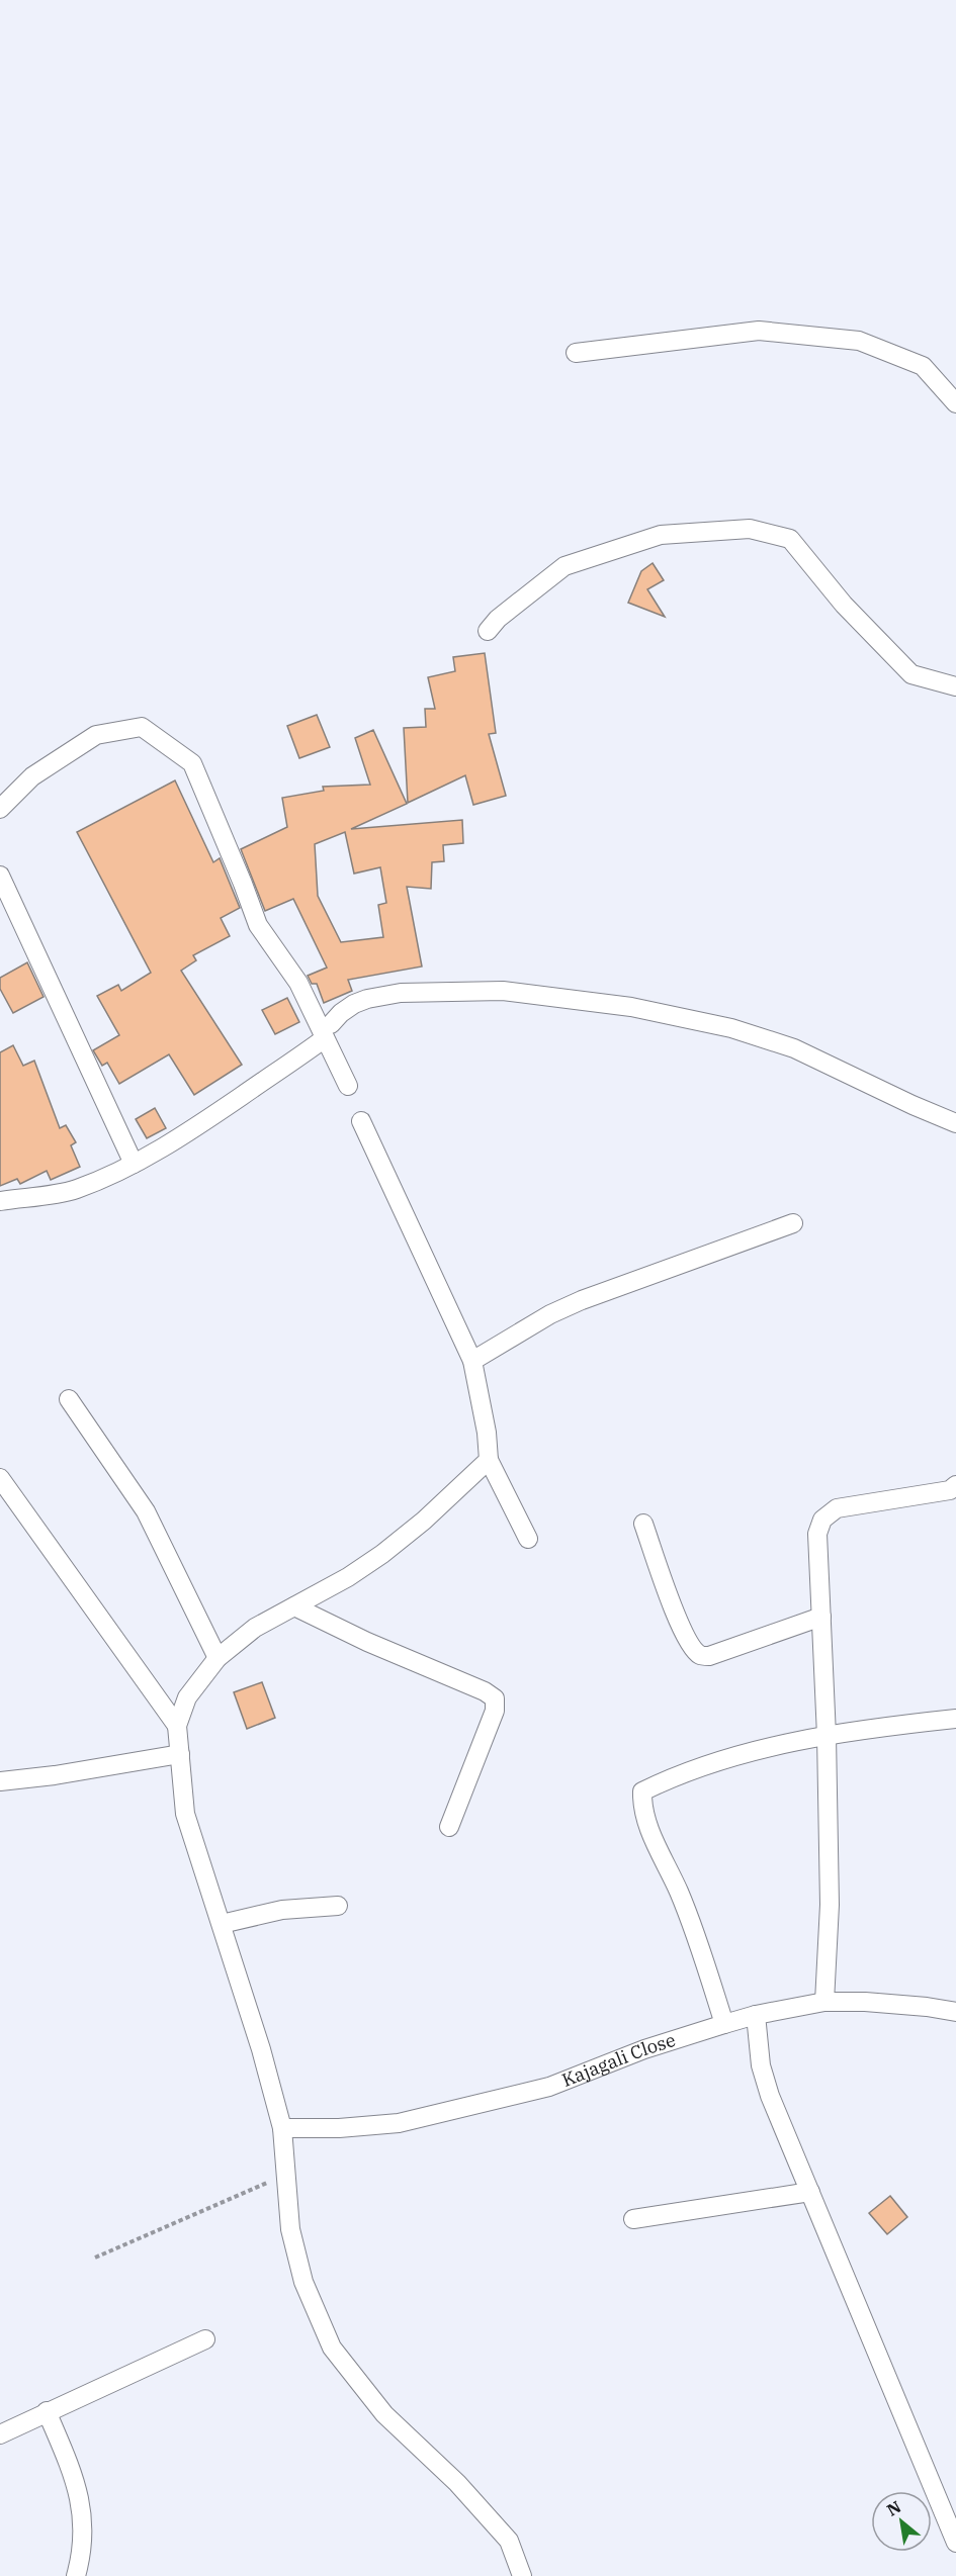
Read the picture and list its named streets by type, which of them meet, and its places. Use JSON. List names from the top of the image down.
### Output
{
  "streets": {
    "street": ["Kajagali Close"]
  },
  "north": "top left"
}
